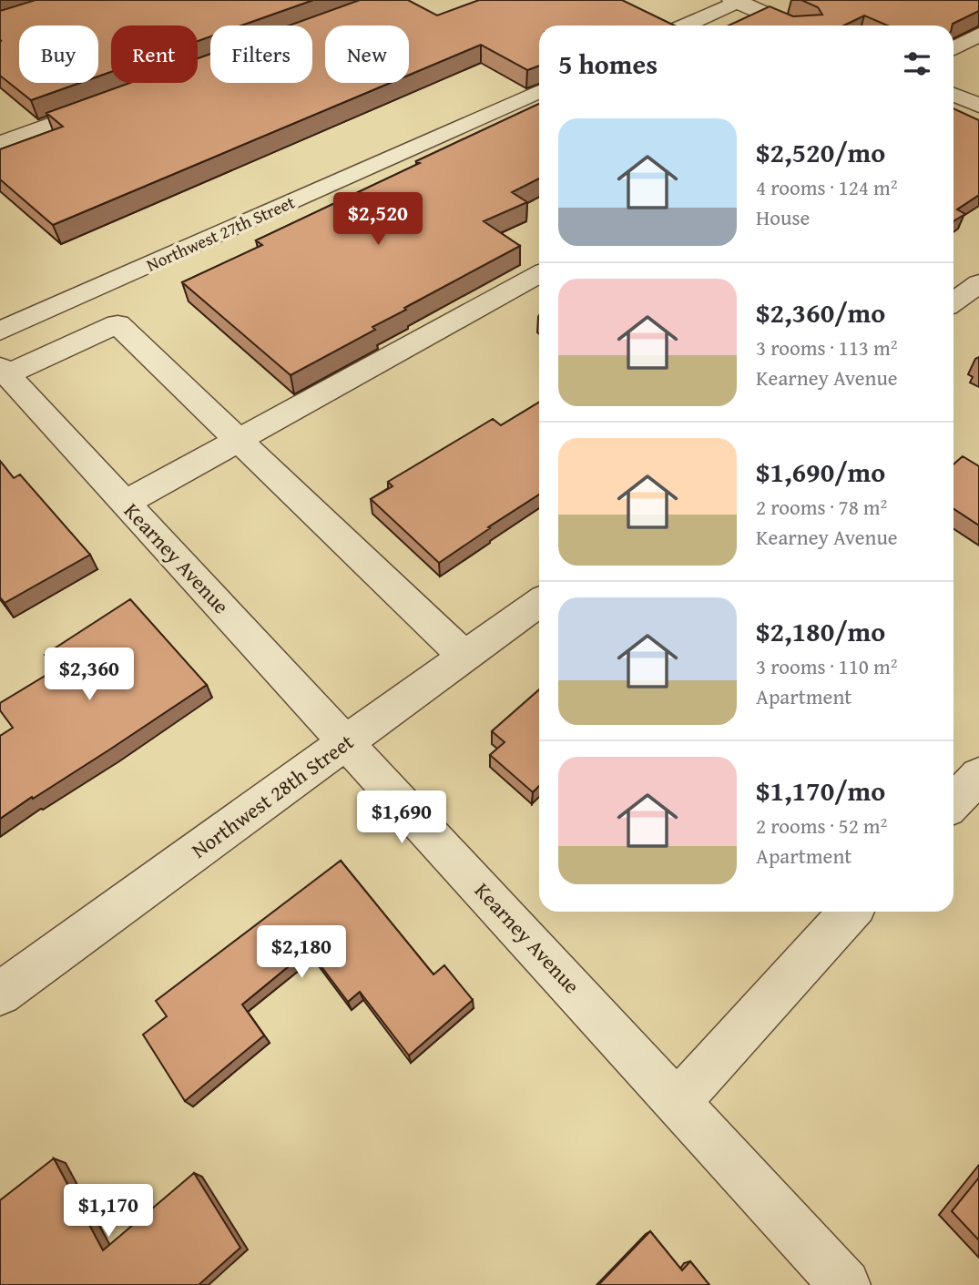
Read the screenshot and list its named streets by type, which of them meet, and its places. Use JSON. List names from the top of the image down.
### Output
{
  "streets": {
    "street": ["Northwest 27th Street", "Kearney Avenue", "Northwest 28th Street"]
  },
  "crossings": [
    ["Kearney Avenue", "Northwest 28th Street"]
  ],
  "page": {
    "chip": [
      "Buy",
      "Rent",
      "Filters",
      "New"
    ],
    "heading": "5 homes",
    "list": [
      {
        "name": "$2,520/mo",
        "note": "4 rooms · 124 m² · House"
      },
      {
        "name": "$2,360/mo",
        "note": "3 rooms · 113 m² · Kearney Avenue"
      },
      {
        "name": "$1,690/mo",
        "note": "2 rooms · 78 m² · Kearney Avenue"
      },
      {
        "name": "$2,180/mo",
        "note": "3 rooms · 110 m² · Apartment"
      },
      {
        "name": "$1,170/mo",
        "note": "2 rooms · 52 m² · Apartment"
      }
    ],
    "price": [
      "$2,520",
      "$2,360",
      "$1,690",
      "$2,180",
      "$1,170"
    ]
  }
}
